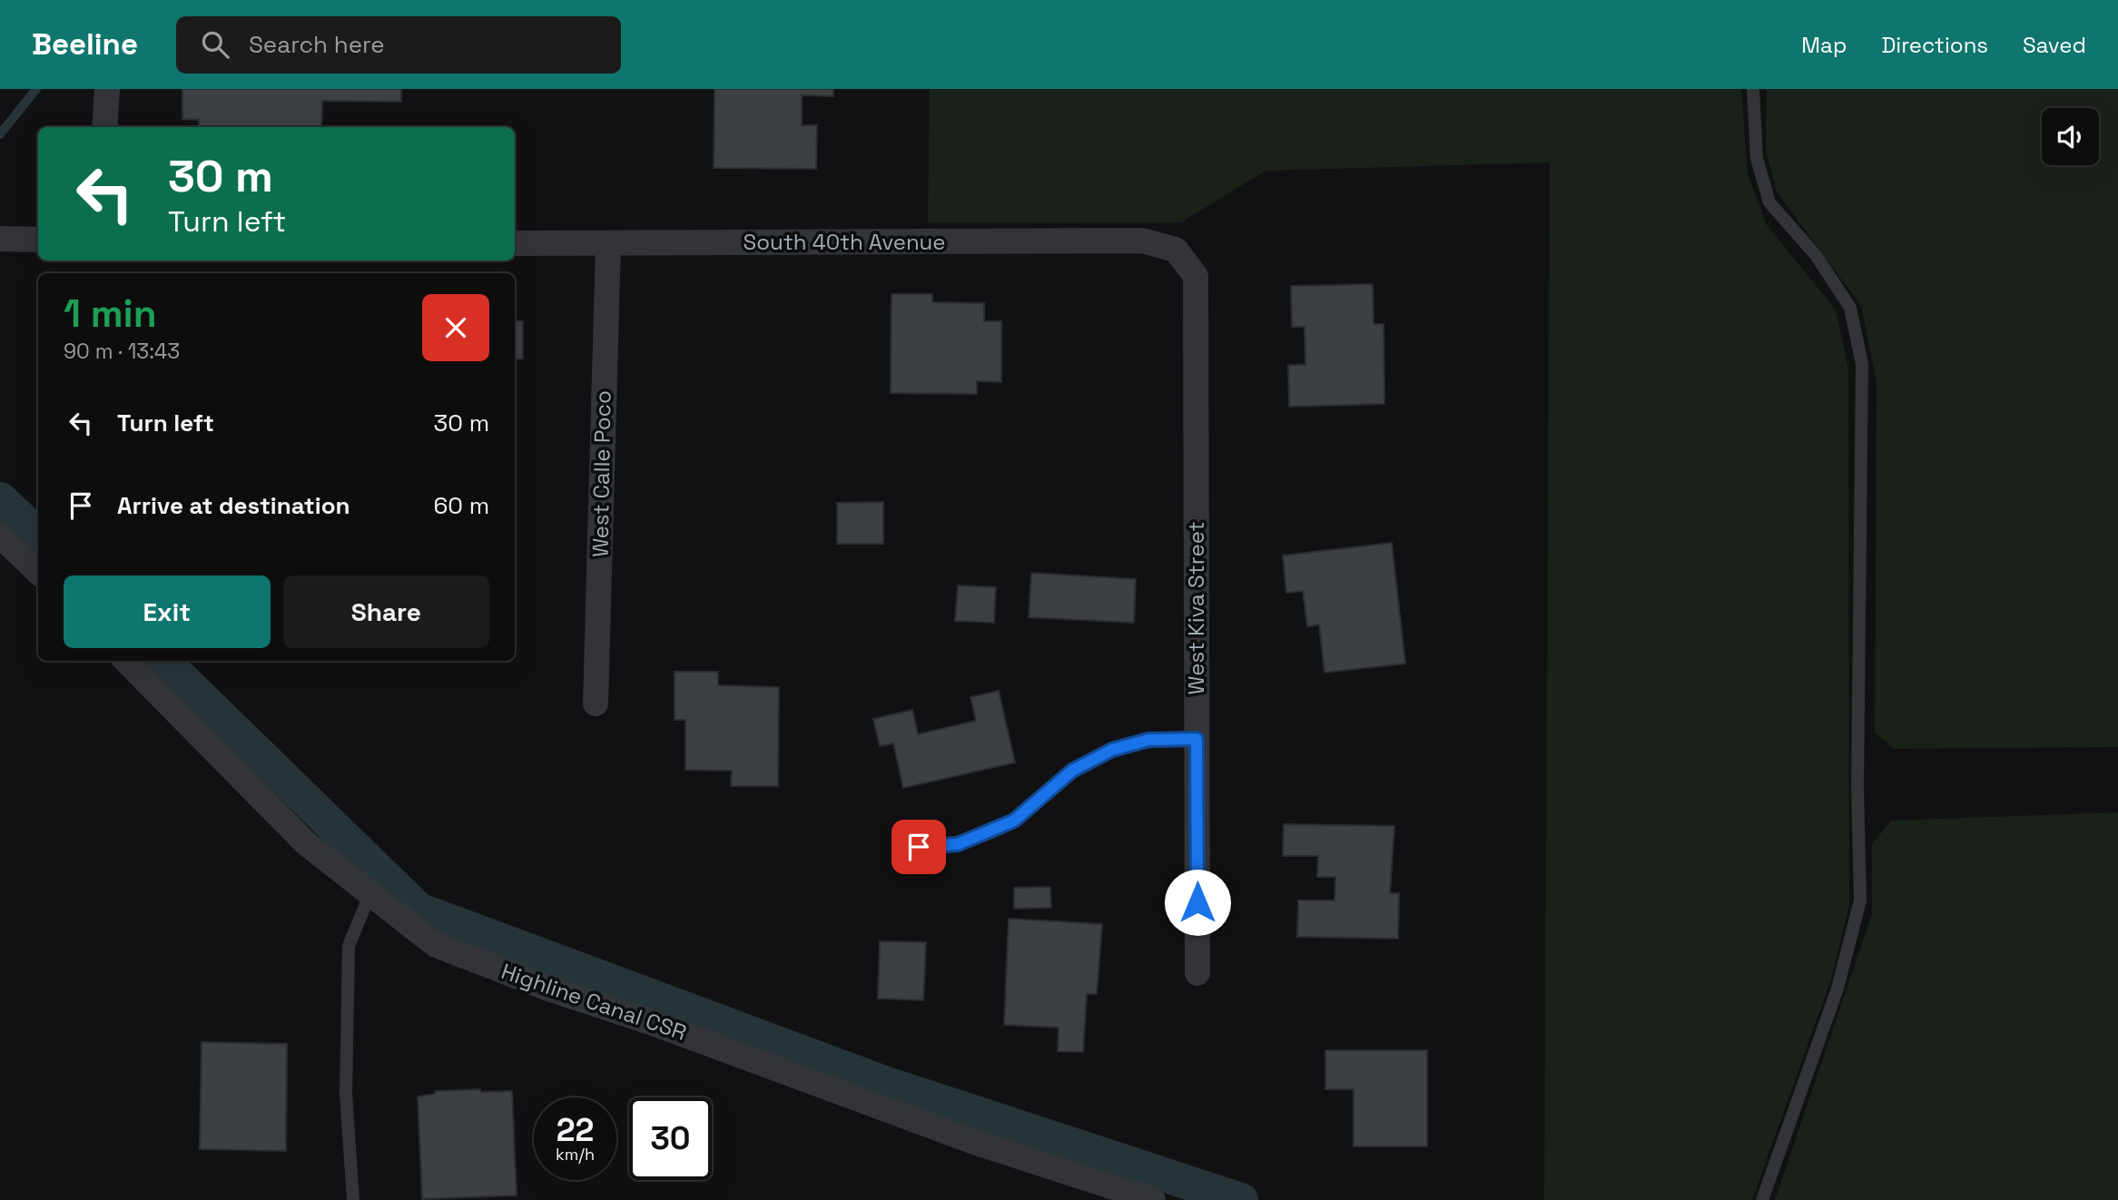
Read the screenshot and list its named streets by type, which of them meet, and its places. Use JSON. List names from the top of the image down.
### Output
{
  "streets": {
    "street": [
      "South 40th Avenue",
      "West Calle Poco",
      "West Kiva Street",
      "Highline Canal CSR"
    ]
  },
  "crossings": [
    ["South 40th Avenue", "West Calle Poco"],
    ["South 40th Avenue", "West Kiva Street"]
  ],
  "page": {
    "header": "Beeline",
    "search": "Search here",
    "nav": ["Map", "Directions", "Saved"],
    "turn": ["30 m", "Turn left"],
    "heading": ["1 min", "90 m · 13:43"],
    "list": [
      {
        "name": "Turn left",
        "value": "30 m"
      },
      {
        "name": "Arrive at destination",
        "value": "60 m"
      }
    ],
    "buttons": ["Exit", "Share"],
    "speed": "22 km/h",
    "limit": "30"
  }
}
